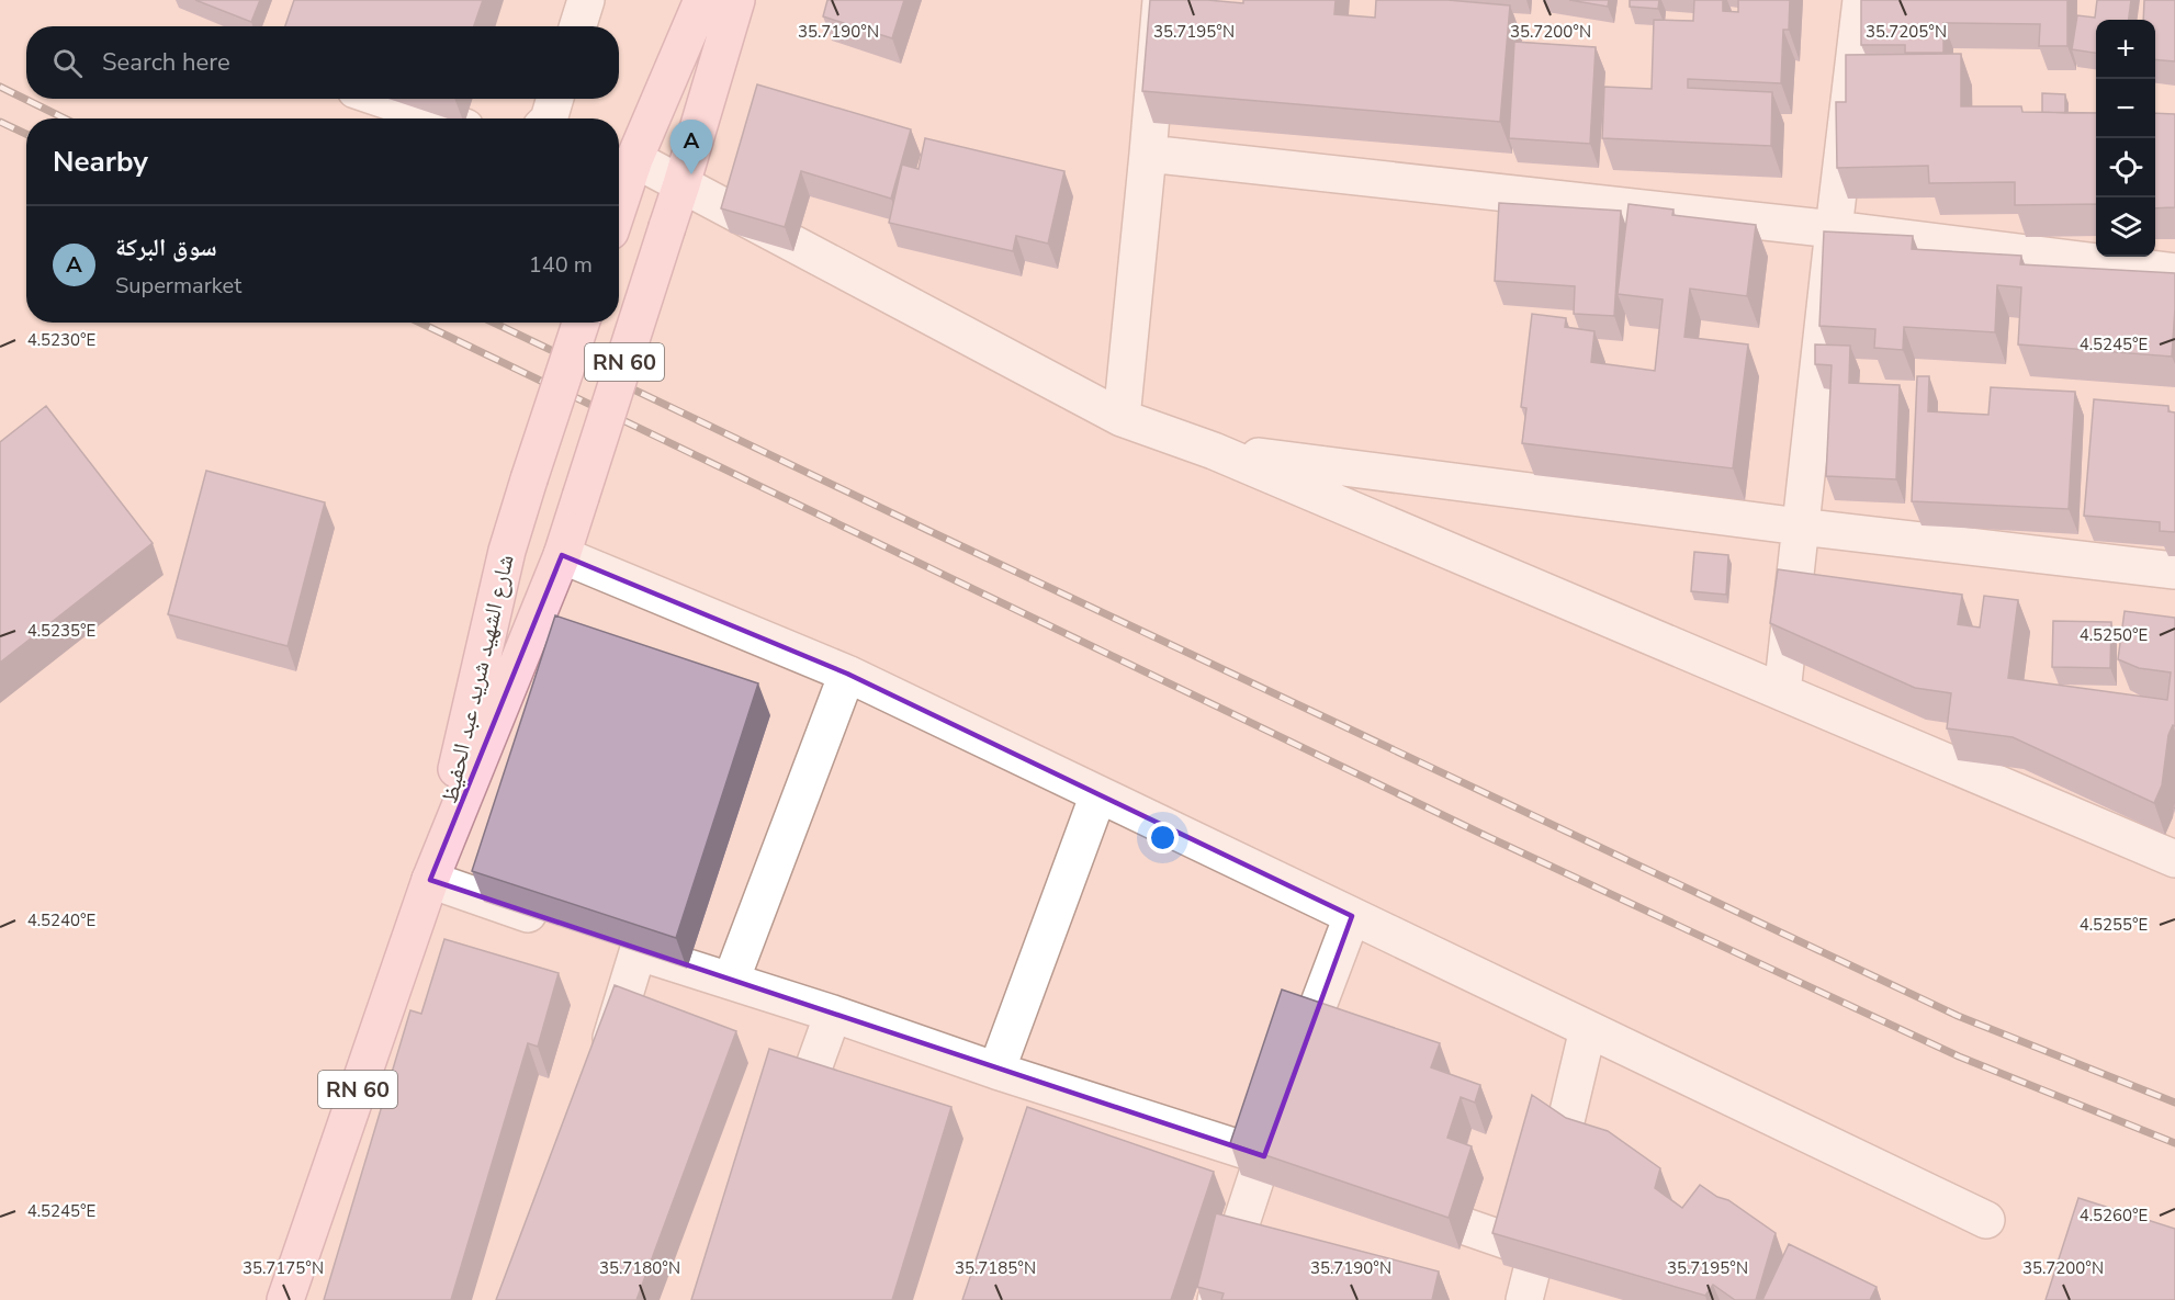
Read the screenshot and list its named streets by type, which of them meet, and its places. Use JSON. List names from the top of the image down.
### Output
{
  "streets": {
    "main road": ["RN 60", "شارع الشهيد شريد عبد الحفيظ"]
  },
  "crossings": [
    ["RN 60", "شارع الشهيد شريد عبد الحفيظ"]
  ],
  "page": {
    "map_buttons": ["+", "−"],
    "search": "Search here",
    "heading": "Nearby",
    "pins": "A",
    "list": [
      {
        "mark": "A",
        "name": "سوق البركة",
        "note": "Supermarket",
        "value": "140 m"
      }
    ]
  },
  "coordinates": [
    "35.7190°N",
    "35.7195°N",
    "35.7200°N",
    "35.7205°N",
    "4.5230°E",
    "4.5245°E",
    "4.5235°E",
    "4.5250°E",
    "4.5240°E",
    "4.5255°E",
    "4.5260°E",
    "35.7175°N",
    "35.7180°N",
    "35.7185°N"
  ]
}
